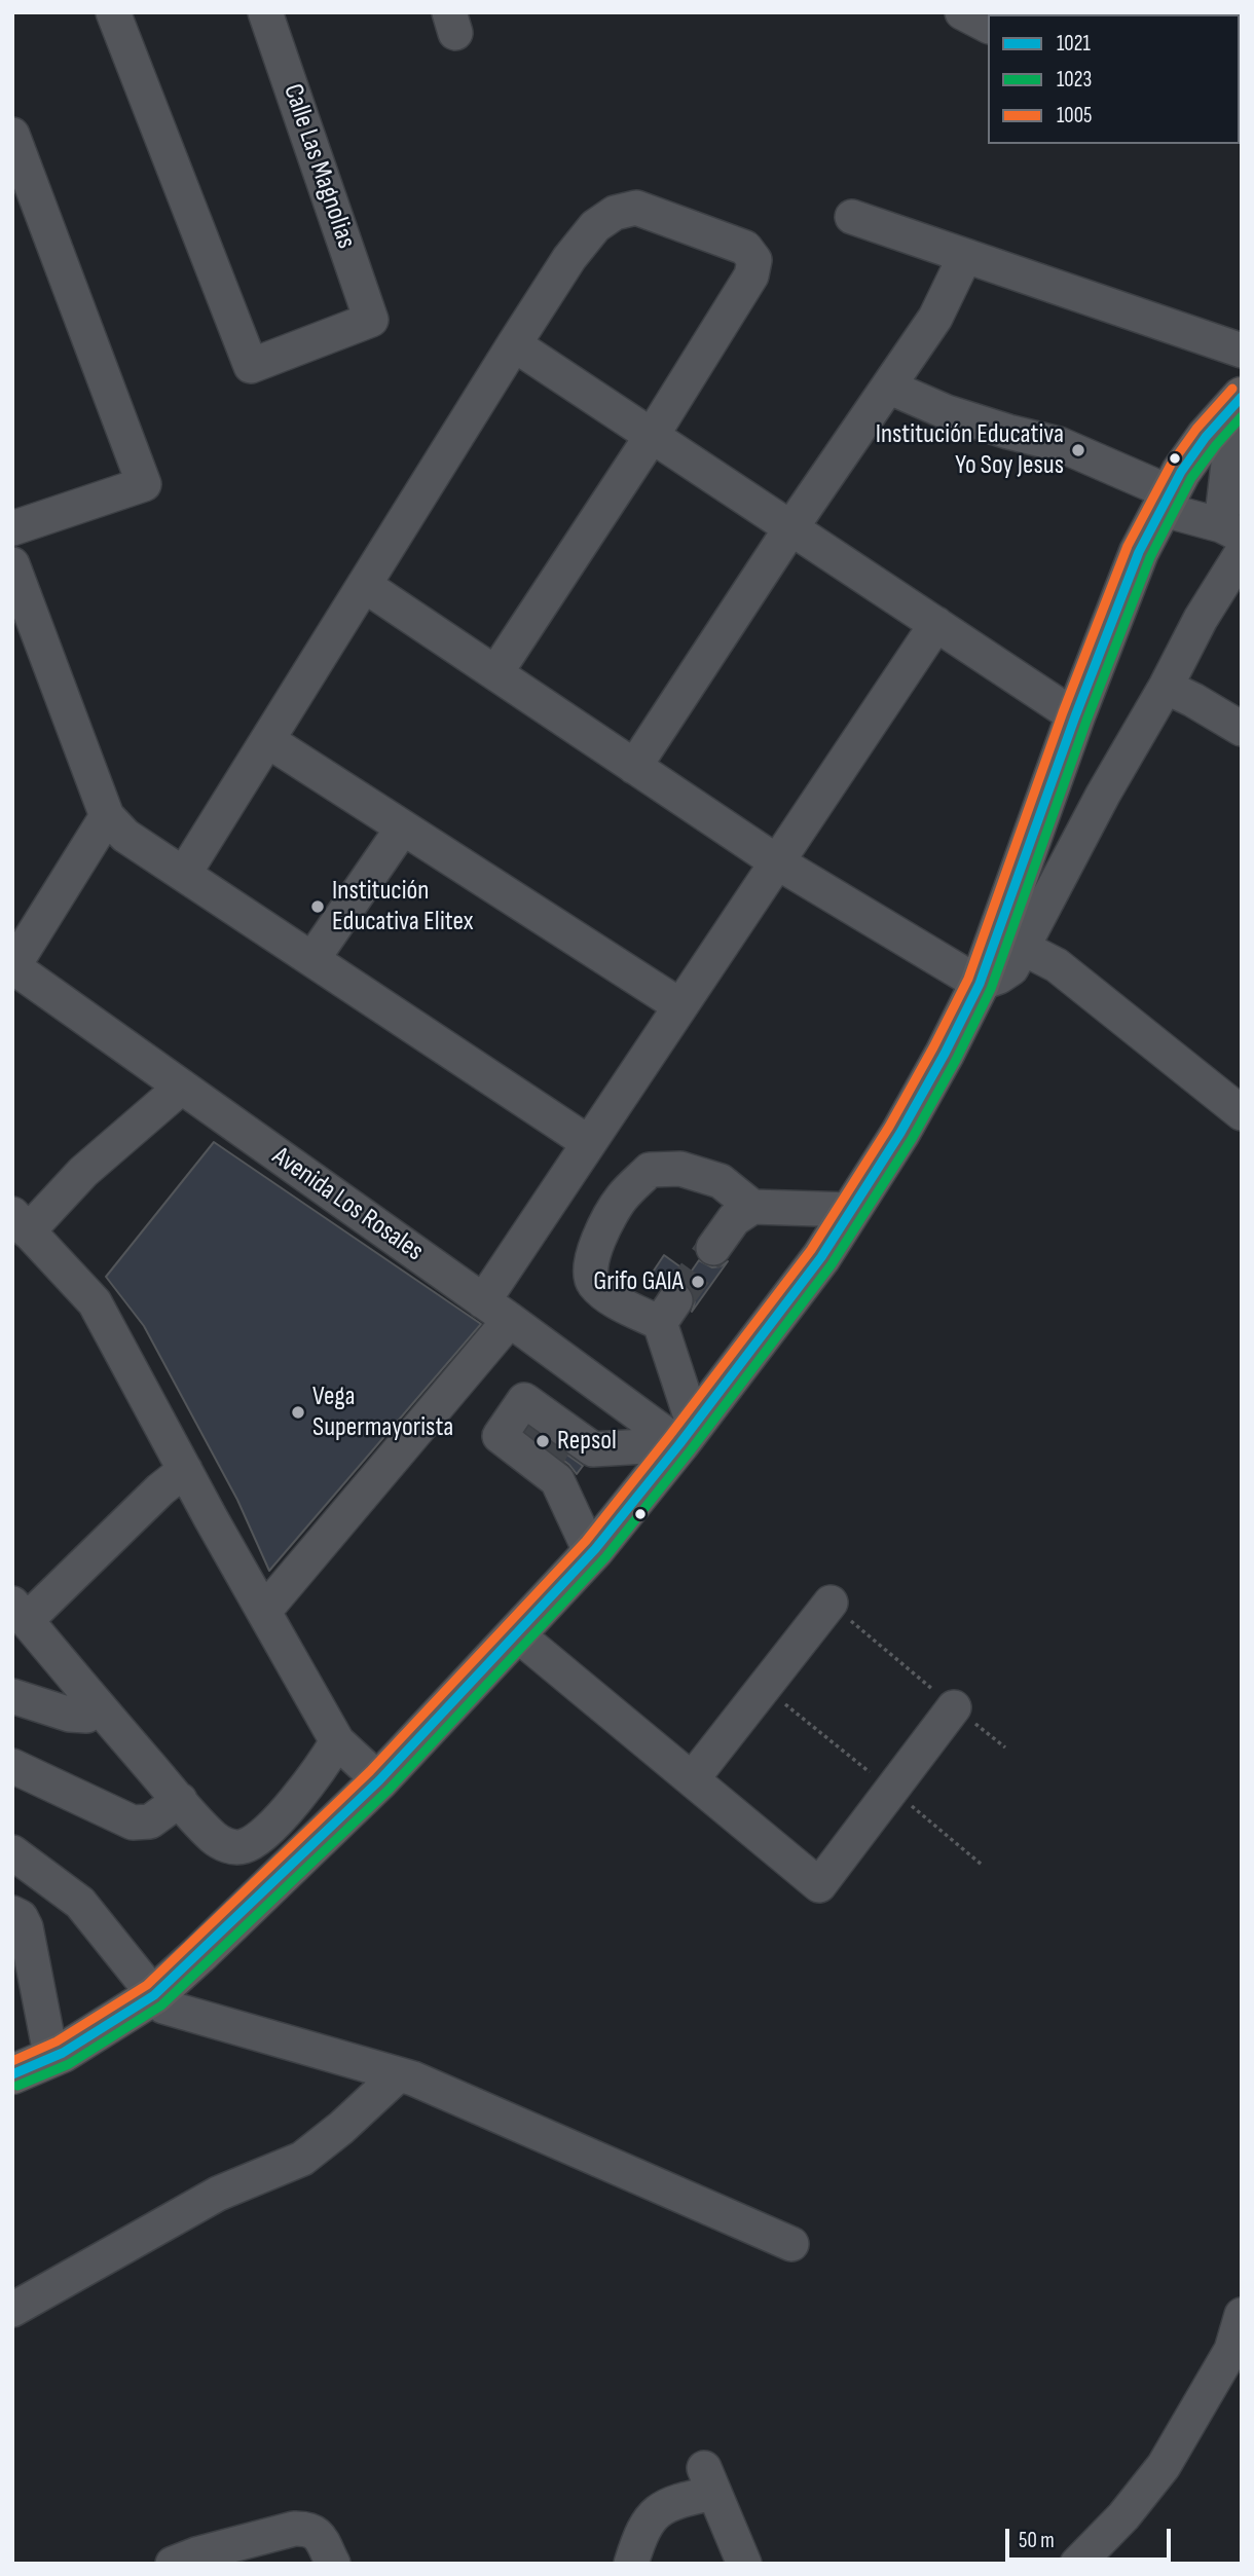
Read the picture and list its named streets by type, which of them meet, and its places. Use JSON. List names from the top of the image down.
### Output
{
  "streets": {
    "street": ["Calle Las Magnolias", "Avenida Los Rosales"]
  },
  "places": [
    "Institución Educativa Yo Soy Jesus",
    "Institución Educativa Elitex",
    "Grifo GAIA",
    "Vega Supermayorista",
    "Repsol"
  ],
  "lines": ["transit line 1005", "transit line 1021", "transit line 1023"],
  "legend": ["1021", "1023", "1005"],
  "scale_bar": "50 m"
}
